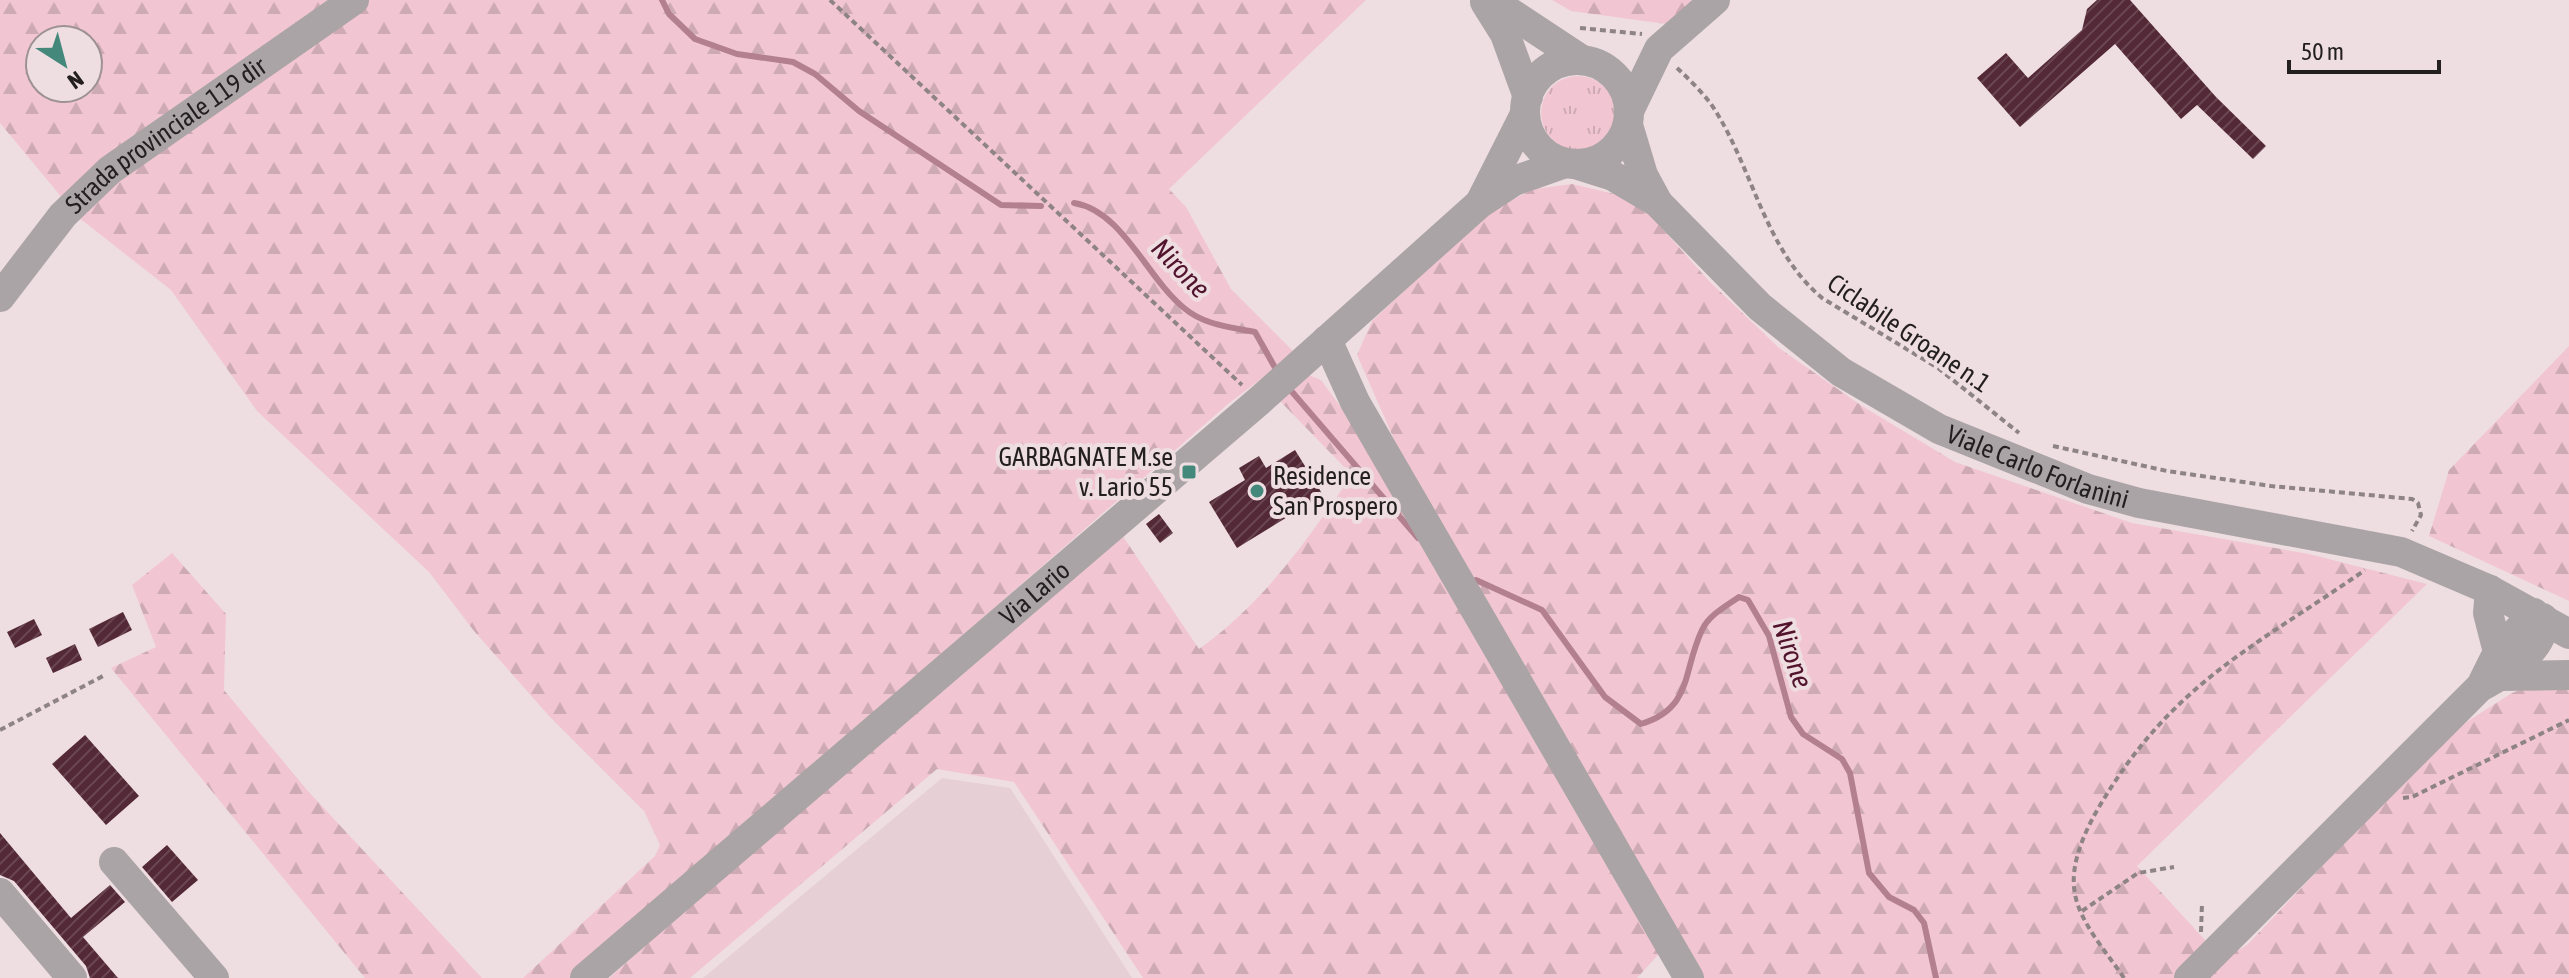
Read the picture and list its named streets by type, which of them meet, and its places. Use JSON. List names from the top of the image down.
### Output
{
  "streets": {
    "street": ["Strada provinciale 119 dir", "Viale Carlo Forlanini", "Via Lario"],
    "path": ["Ciclabile Groane n.1"]
  },
  "crossings": [
    ["Viale Carlo Forlanini", "Via Lario"]
  ],
  "water": ["Nirone"],
  "places": {
    "transit": ["GARBAGNATE M.se v. Lario 55"],
    "other": ["Residence San Prospero"]
  },
  "scale_bar": "50 m",
  "north": "bottom right"
}
